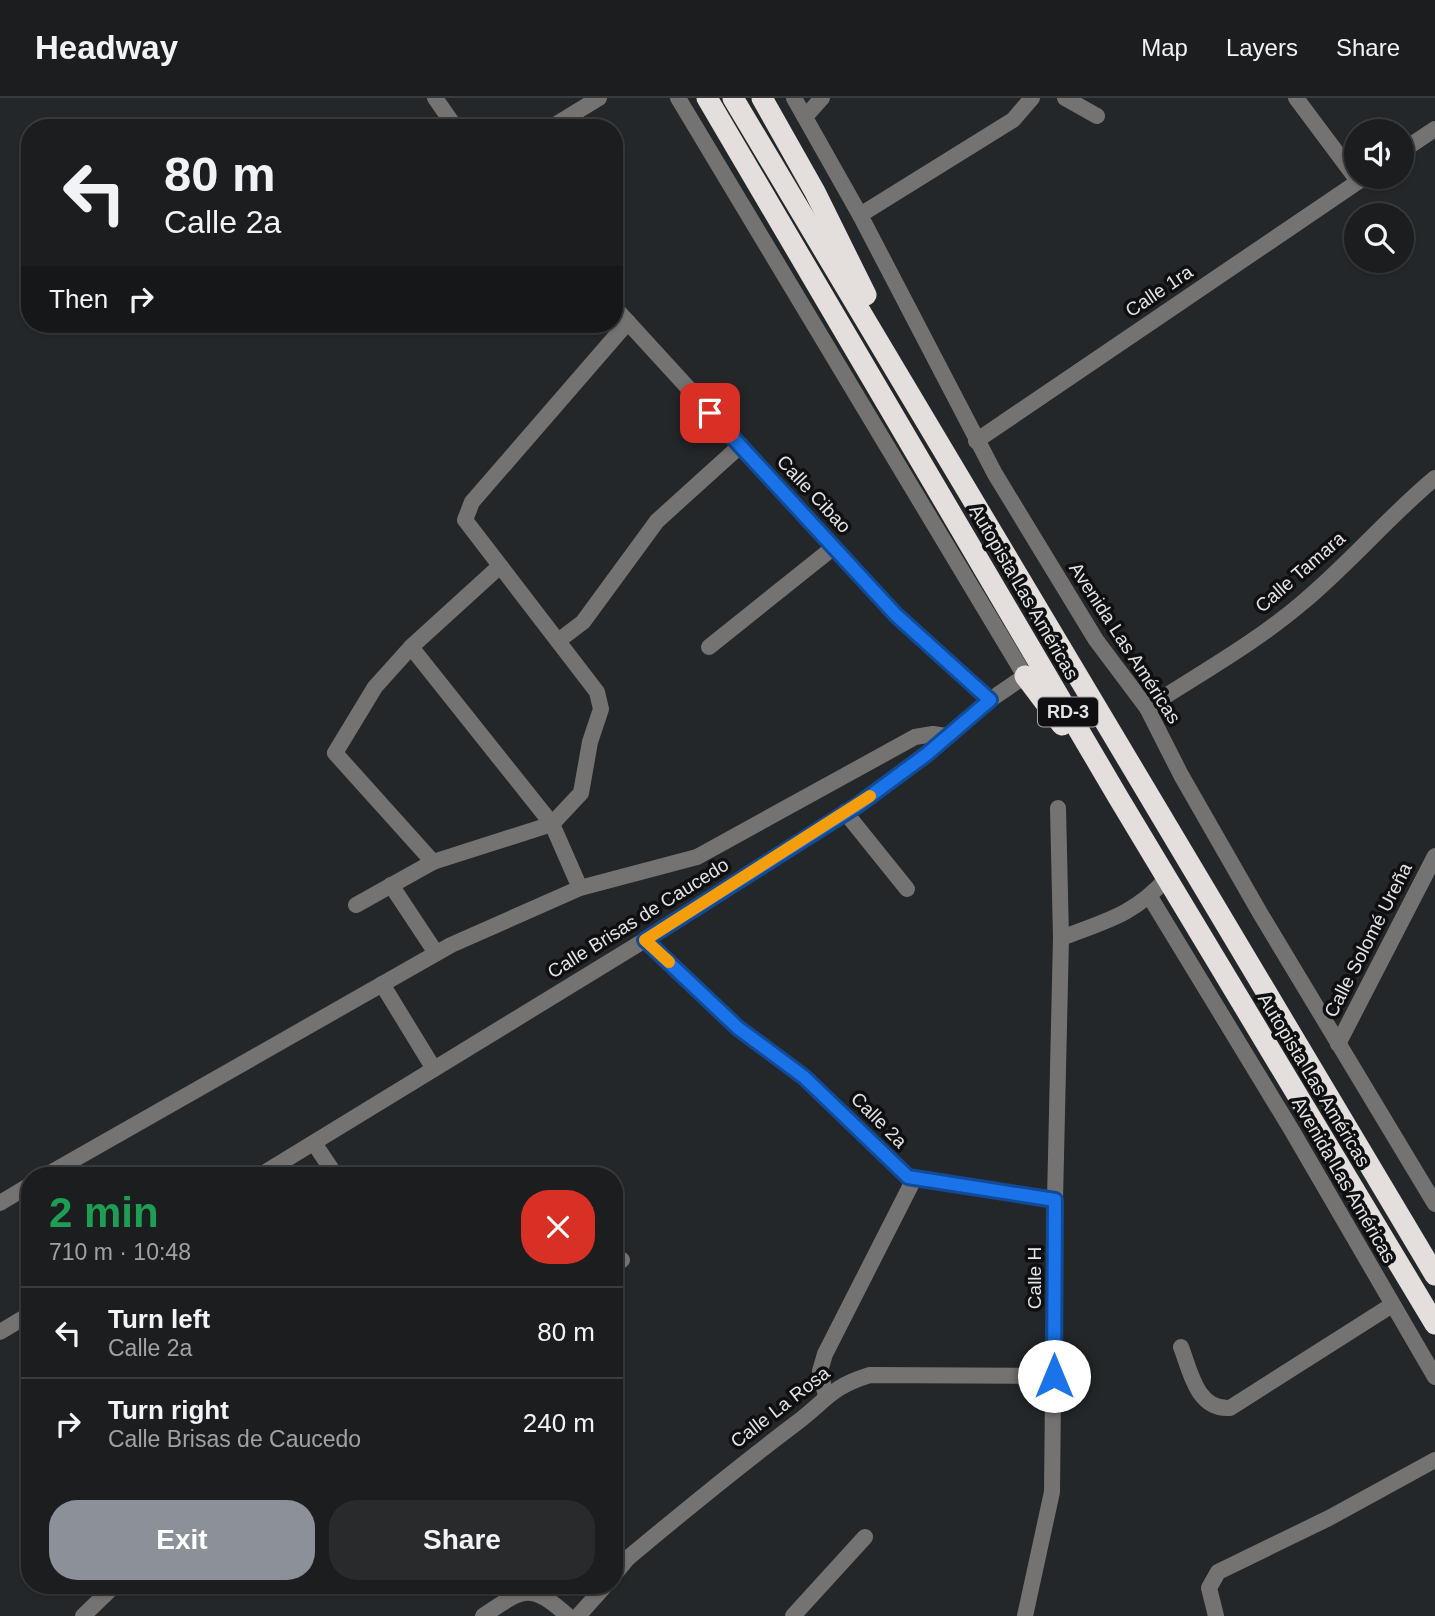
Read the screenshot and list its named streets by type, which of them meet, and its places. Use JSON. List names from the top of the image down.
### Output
{
  "streets": {
    "highway": ["Autopista Las Américas", "RD-3"],
    "street": [
      "Calle 1ra",
      "Calle Cibao",
      "Calle Tamara",
      "Avenida Las Américas",
      "Calle Brisas de Caucedo",
      "Calle Solomé Ureña",
      "Calle 2a",
      "Calle H",
      "Calle La Rosa"
    ]
  },
  "crossings": [
    ["Calle 1ra", "Avenida Las Américas"],
    ["Calle Cibao", "Calle Brisas de Caucedo"],
    ["Calle Tamara", "Avenida Las Américas"],
    ["Avenida Las Américas", "Calle Solomé Ureña"],
    ["Calle Brisas de Caucedo", "Calle 2a"],
    ["Calle 2a", "Calle H"],
    ["Calle H", "Calle La Rosa"]
  ],
  "page": {
    "header": "Headway",
    "nav": ["Map", "Layers", "Share"],
    "turn": ["80 m", "Calle 2a"],
    "then": "Then",
    "heading": ["2 min", "710 m · 10:48"],
    "list": [
      {
        "name": "Turn left",
        "note": "Calle 2a",
        "value": "80 m"
      },
      {
        "name": "Turn right",
        "note": "Calle Brisas de Caucedo",
        "value": "240 m"
      }
    ],
    "buttons": ["Exit", "Share"]
  }
}
